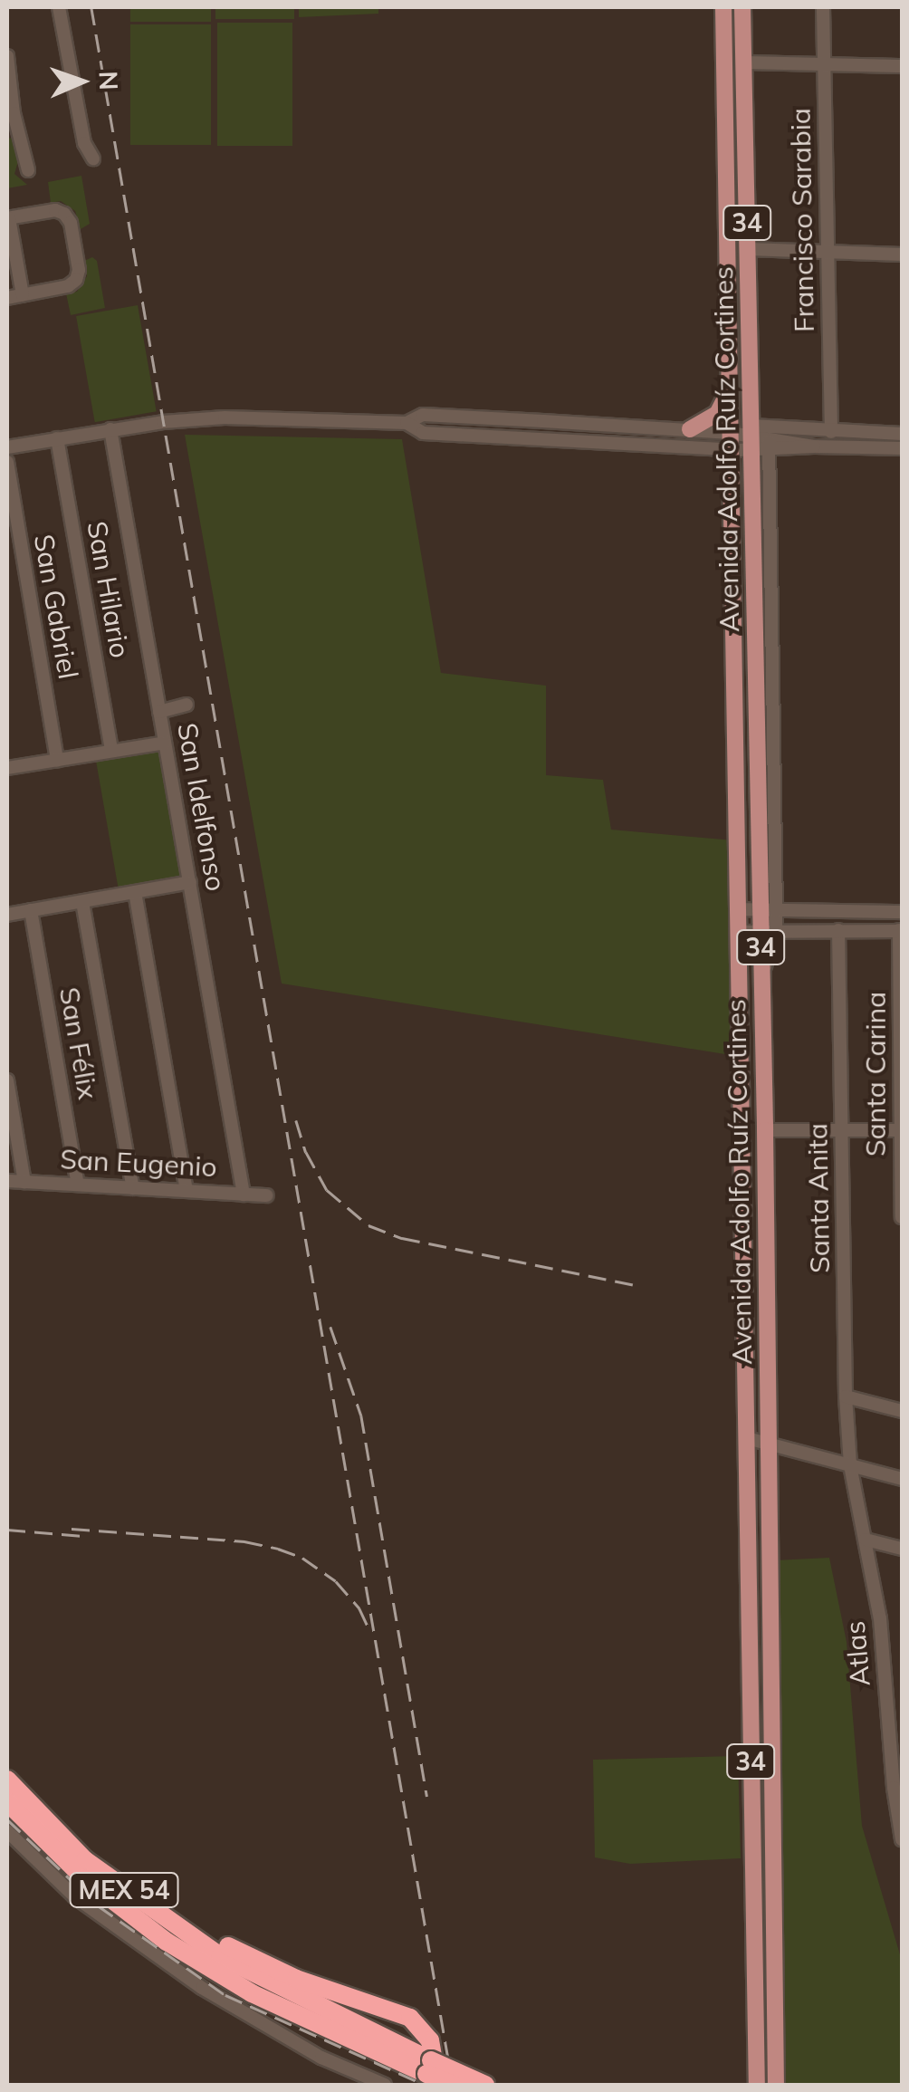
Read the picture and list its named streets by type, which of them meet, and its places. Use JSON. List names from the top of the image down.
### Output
{
  "streets": {
    "highway": ["MEX 54"],
    "main road": ["34", "Avenida Adolfo Ruíz Cortines"],
    "street": [
      "Francisco Sarabia",
      "San Hilario",
      "San Gabriel",
      "San Idelfonso",
      "San Félix",
      "Santa Carina",
      "San Eugenio",
      "Santa Anita",
      "Atlas"
    ]
  },
  "crossings": [
    ["San Idelfonso", "San Eugenio"],
    ["San Félix", "San Eugenio"],
    ["Santa Anita", "Atlas"]
  ],
  "north": "right"
}
